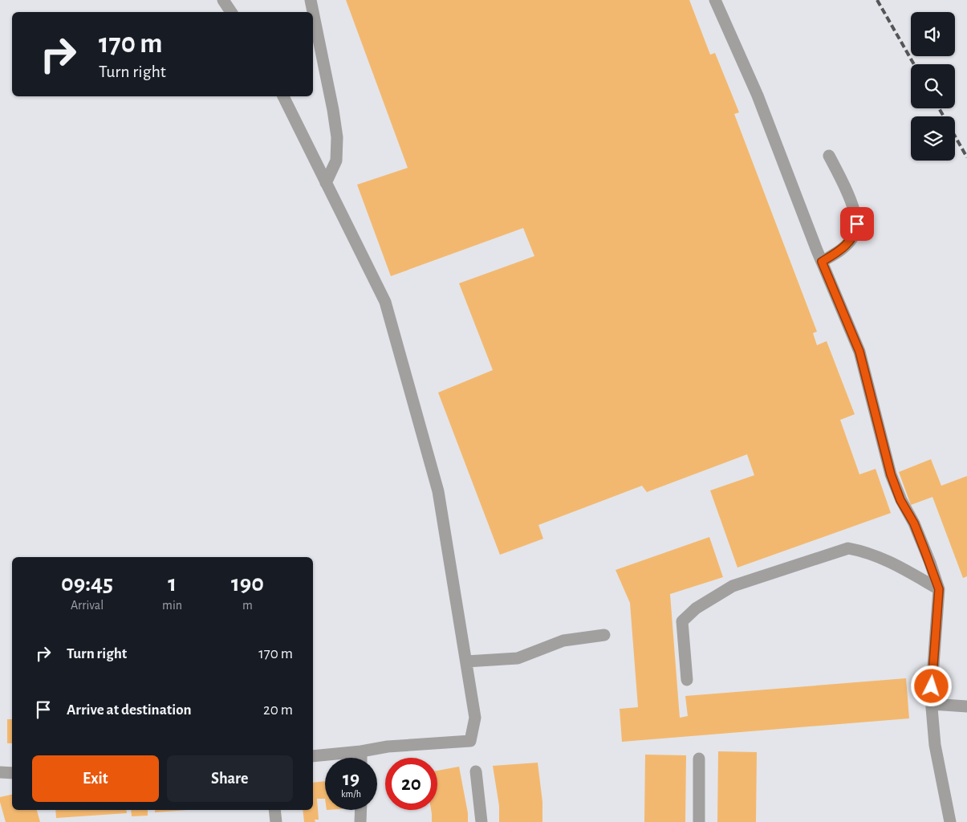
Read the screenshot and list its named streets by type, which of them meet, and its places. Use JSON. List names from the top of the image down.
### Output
{
  "page": {
    "turn": ["170 m", "Turn right"],
    "eta": [
      "09:45",
      "Arrival",
      "1",
      "min",
      "190",
      "m"
    ],
    "list": [
      {
        "name": "Turn right",
        "value": "170 m"
      },
      {
        "name": "Arrive at destination",
        "value": "20 m"
      }
    ],
    "buttons": ["Exit", "Share"],
    "speed": "19 km/h",
    "limit": "20"
  }
}
